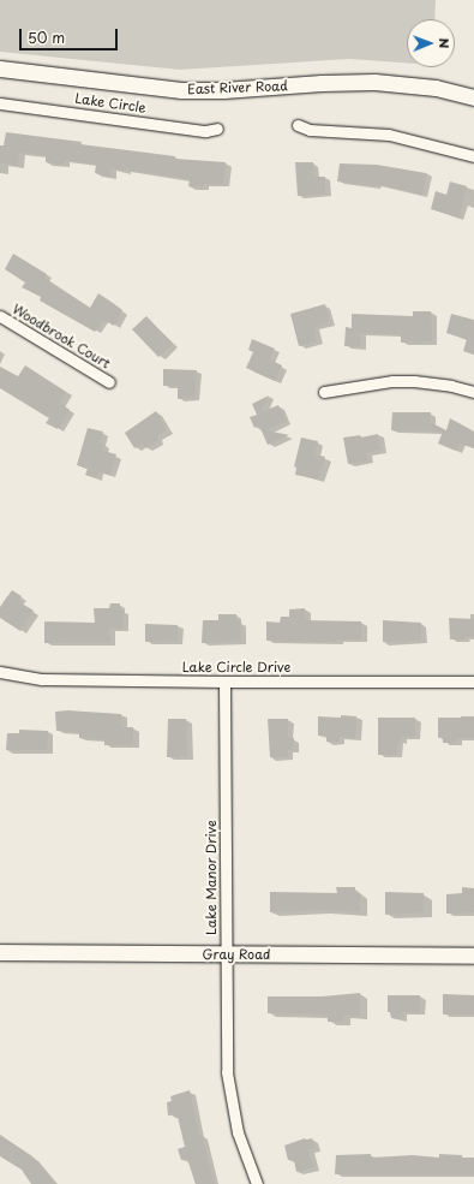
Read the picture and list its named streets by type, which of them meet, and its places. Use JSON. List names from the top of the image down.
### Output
{
  "streets": {
    "street": [
      "East River Road",
      "Lake Circle",
      "Woodbrook Court",
      "Lake Circle Drive",
      "Lake Manor Drive",
      "Gray Road"
    ]
  },
  "crossings": [
    ["Lake Circle Drive", "Lake Manor Drive"],
    ["Lake Manor Drive", "Gray Road"]
  ],
  "scale_bar": "50 m",
  "north": "right"
}
